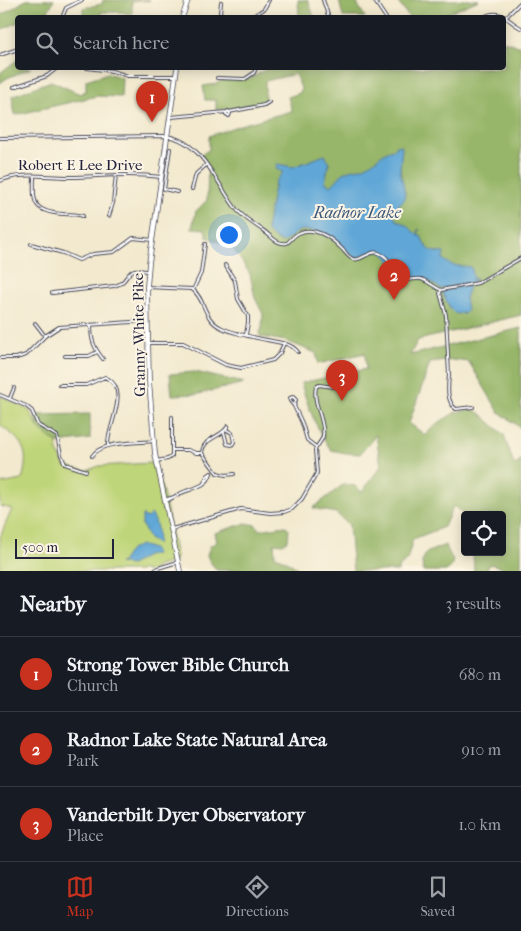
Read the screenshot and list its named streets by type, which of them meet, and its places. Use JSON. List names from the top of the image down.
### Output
{
  "streets": {
    "main road": ["Granny White Pike"],
    "street": ["Robert E Lee Drive"]
  },
  "crossings": [
    ["Robert E Lee Drive", "Granny White Pike"]
  ],
  "water": ["Radnor Lake"],
  "scale_bar": "500 m",
  "page": {
    "search": "Search here",
    "pins": ["1", "2", "3"],
    "scale": "500 m",
    "heading": ["Nearby", "3 results"],
    "list": [
      {
        "mark": "1",
        "name": "Strong Tower Bible Church",
        "note": "Church",
        "value": "680 m"
      },
      {
        "mark": "2",
        "name": "Radnor Lake State Natural Area",
        "note": "Park",
        "value": "910 m"
      },
      {
        "mark": "3",
        "name": "Vanderbilt Dyer Observatory",
        "note": "Place",
        "value": "1.0 km"
      }
    ],
    "nav": ["Map", "Directions", "Saved"]
  }
}
